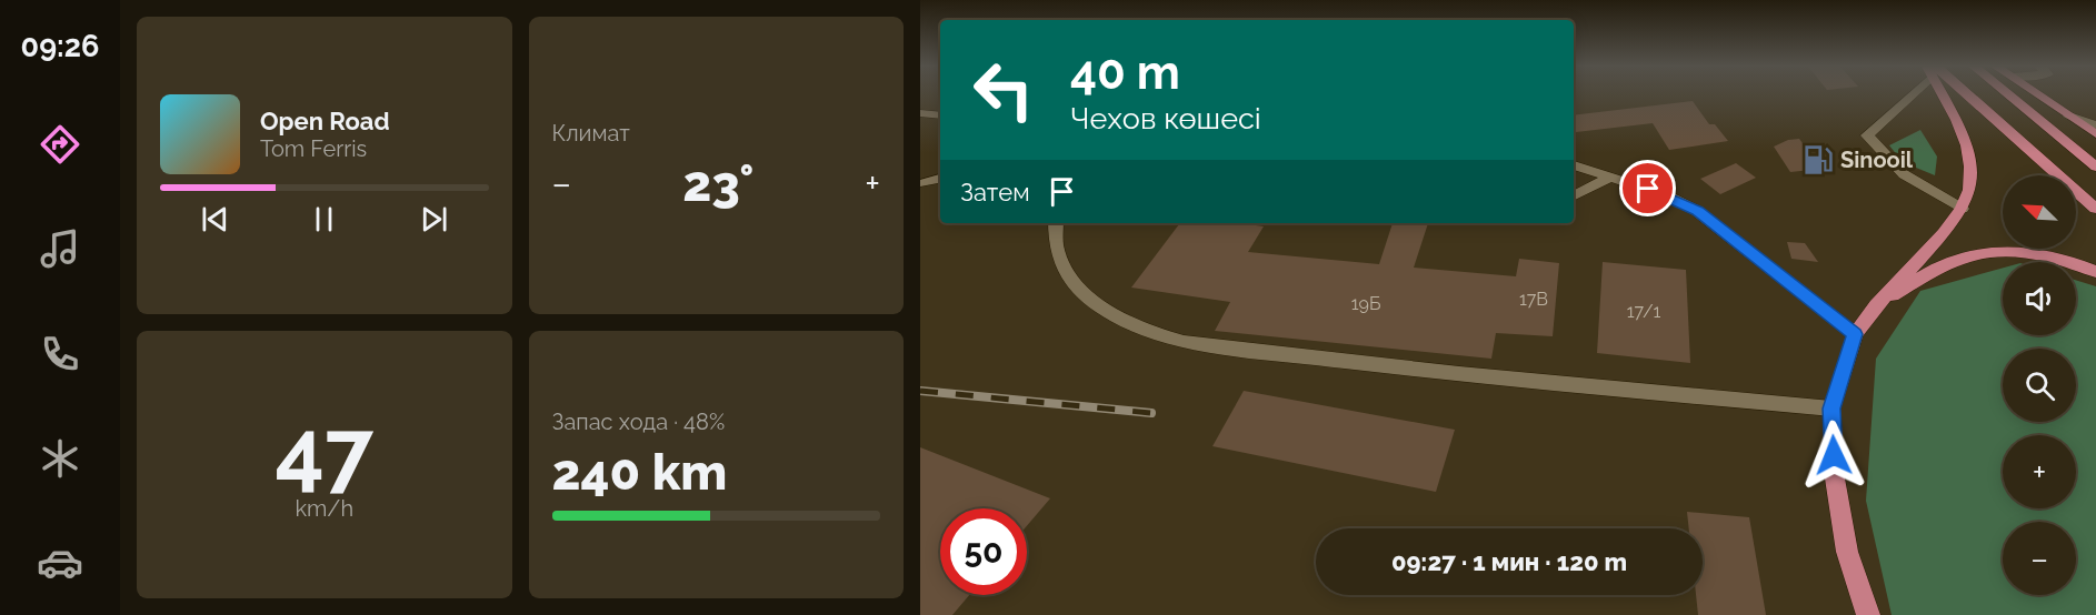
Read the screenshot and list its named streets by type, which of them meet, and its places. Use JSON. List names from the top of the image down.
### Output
{
  "places": {
    "fuel station": ["Sinooil"]
  },
  "house_numbers": ["17В", "19Б", "17/1"],
  "north": "top left",
  "page": {
    "tabs": "09:26",
    "tile": [
      "Климат",
      ["47", "km/h"],
      ["Запас хода · 48%", "240 km"]
    ],
    "turn": ["40 m", "Чехов көшесі"],
    "song": ["Open Road", "Tom Ferris"],
    "heat": ["−", "23°", "+"],
    "then": "Затем",
    "map_buttons": ["+", "−"],
    "limit": "50",
    "trip": "09:27 · 1 мин · 120 m"
  }
}
